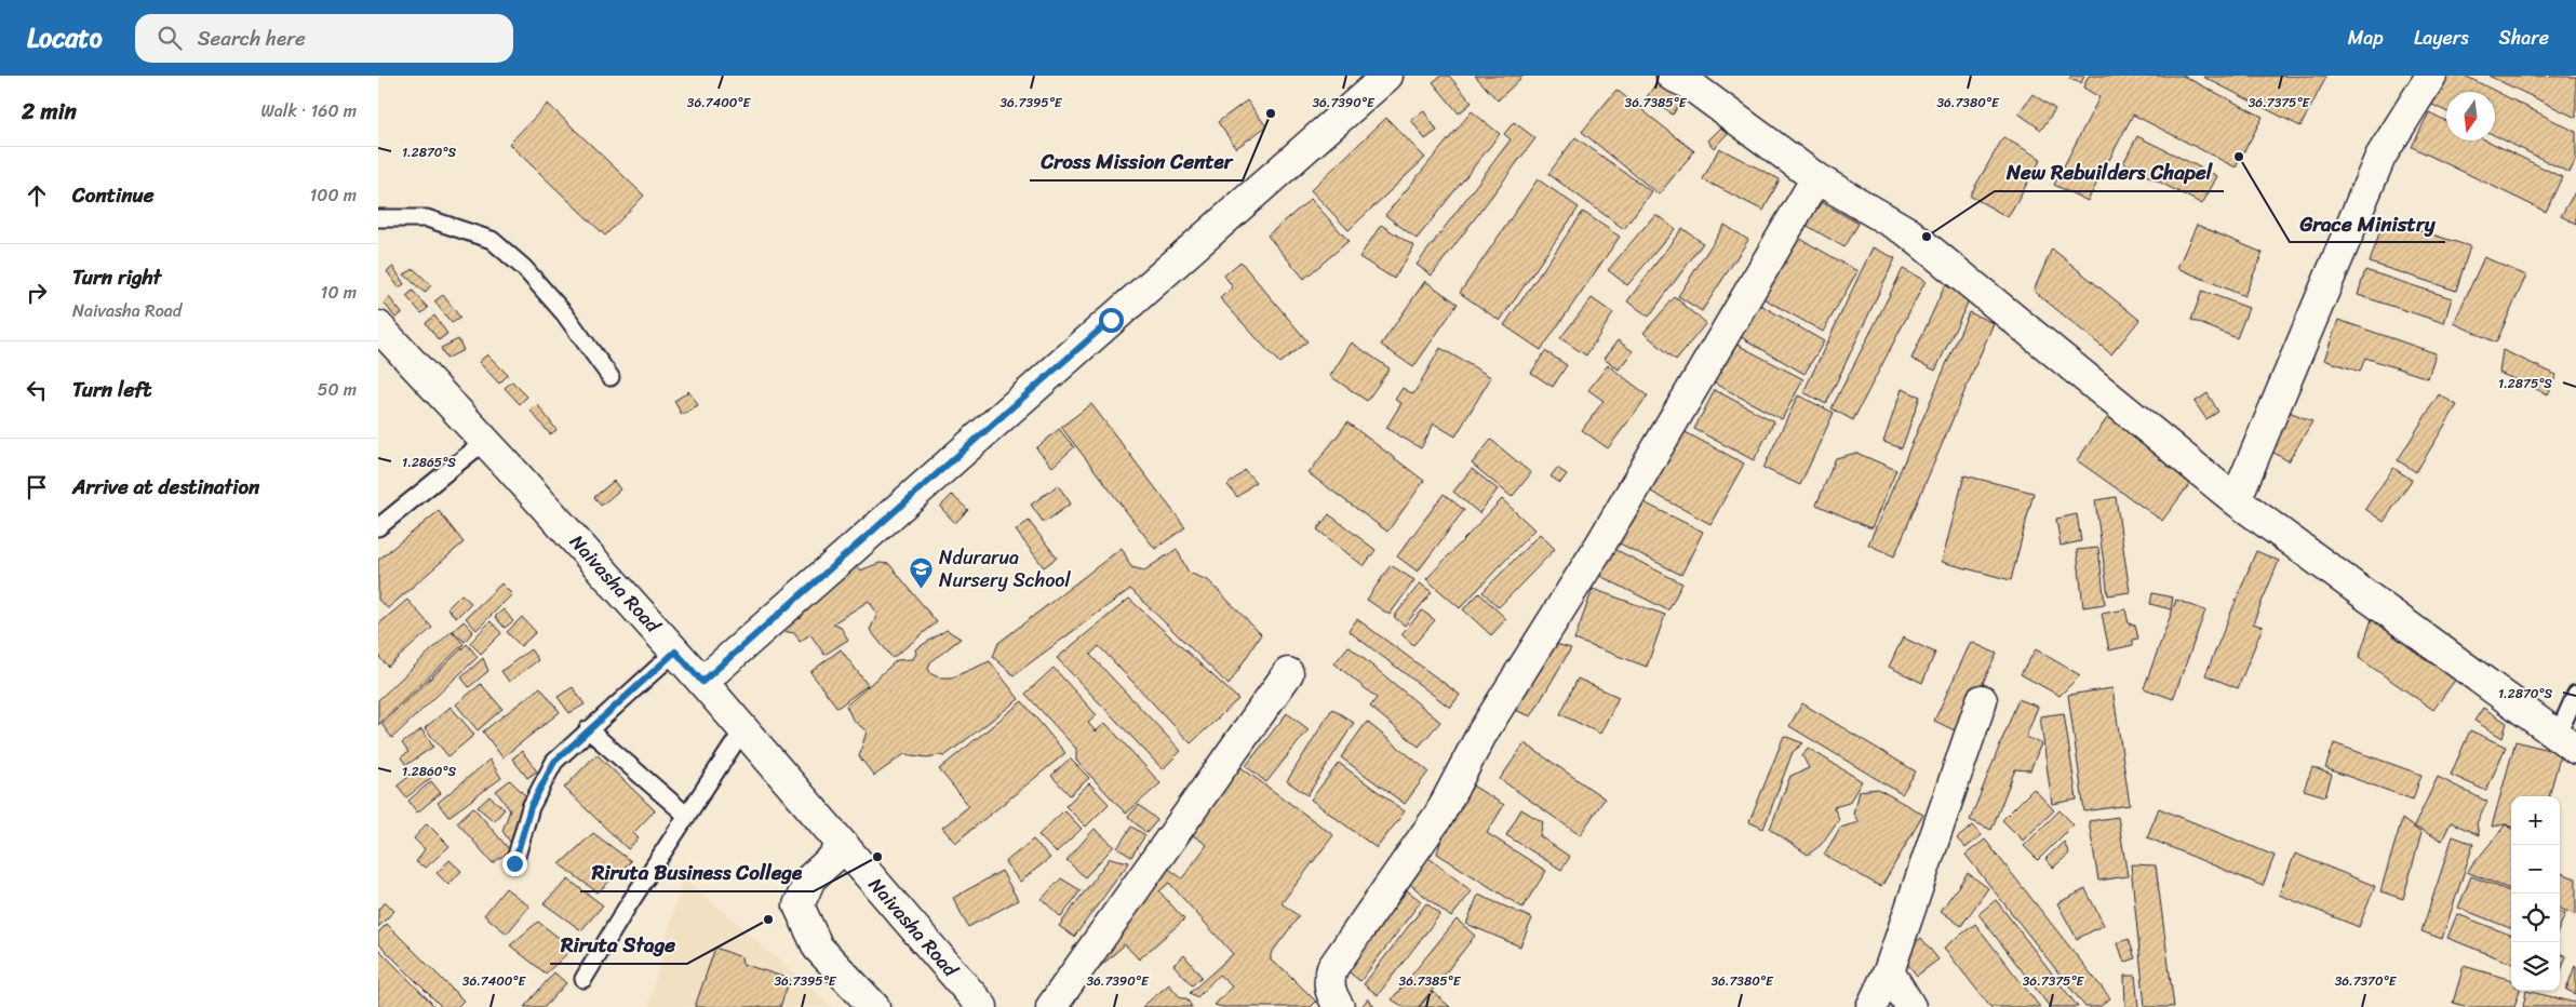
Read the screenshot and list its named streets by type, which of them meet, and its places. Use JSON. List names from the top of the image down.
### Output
{
  "streets": {
    "street": ["Naivasha Road"]
  },
  "places": {
    "other": [
      "Cross Mission Center",
      "Grace Ministry",
      "New Rebuilders Chapel",
      "Riruta Business College",
      "Riruta Stage"
    ],
    "school or university": ["Ndurarua Nursery School"]
  },
  "north": "bottom",
  "page": {
    "header": "Locato",
    "search": "Search here",
    "nav": ["Map", "Layers", "Share"],
    "heading": ["2 min", "Walk · 160 m"],
    "list": [
      ["Continue", "100 m"],
      ["Turn right", "Naivasha Road", "10 m"],
      ["Turn left", "50 m"],
      "Arrive at destination"
    ],
    "map_buttons": ["+", "−"]
  },
  "coordinates": [
    "36.7400°E",
    "36.7395°E",
    "36.7390°E",
    "36.7385°E",
    "36.7380°E",
    "36.7375°E",
    "1.2870°S",
    "1.2875°S",
    "1.2865°S",
    "1.2860°S",
    "36.7370°E"
  ]
}
